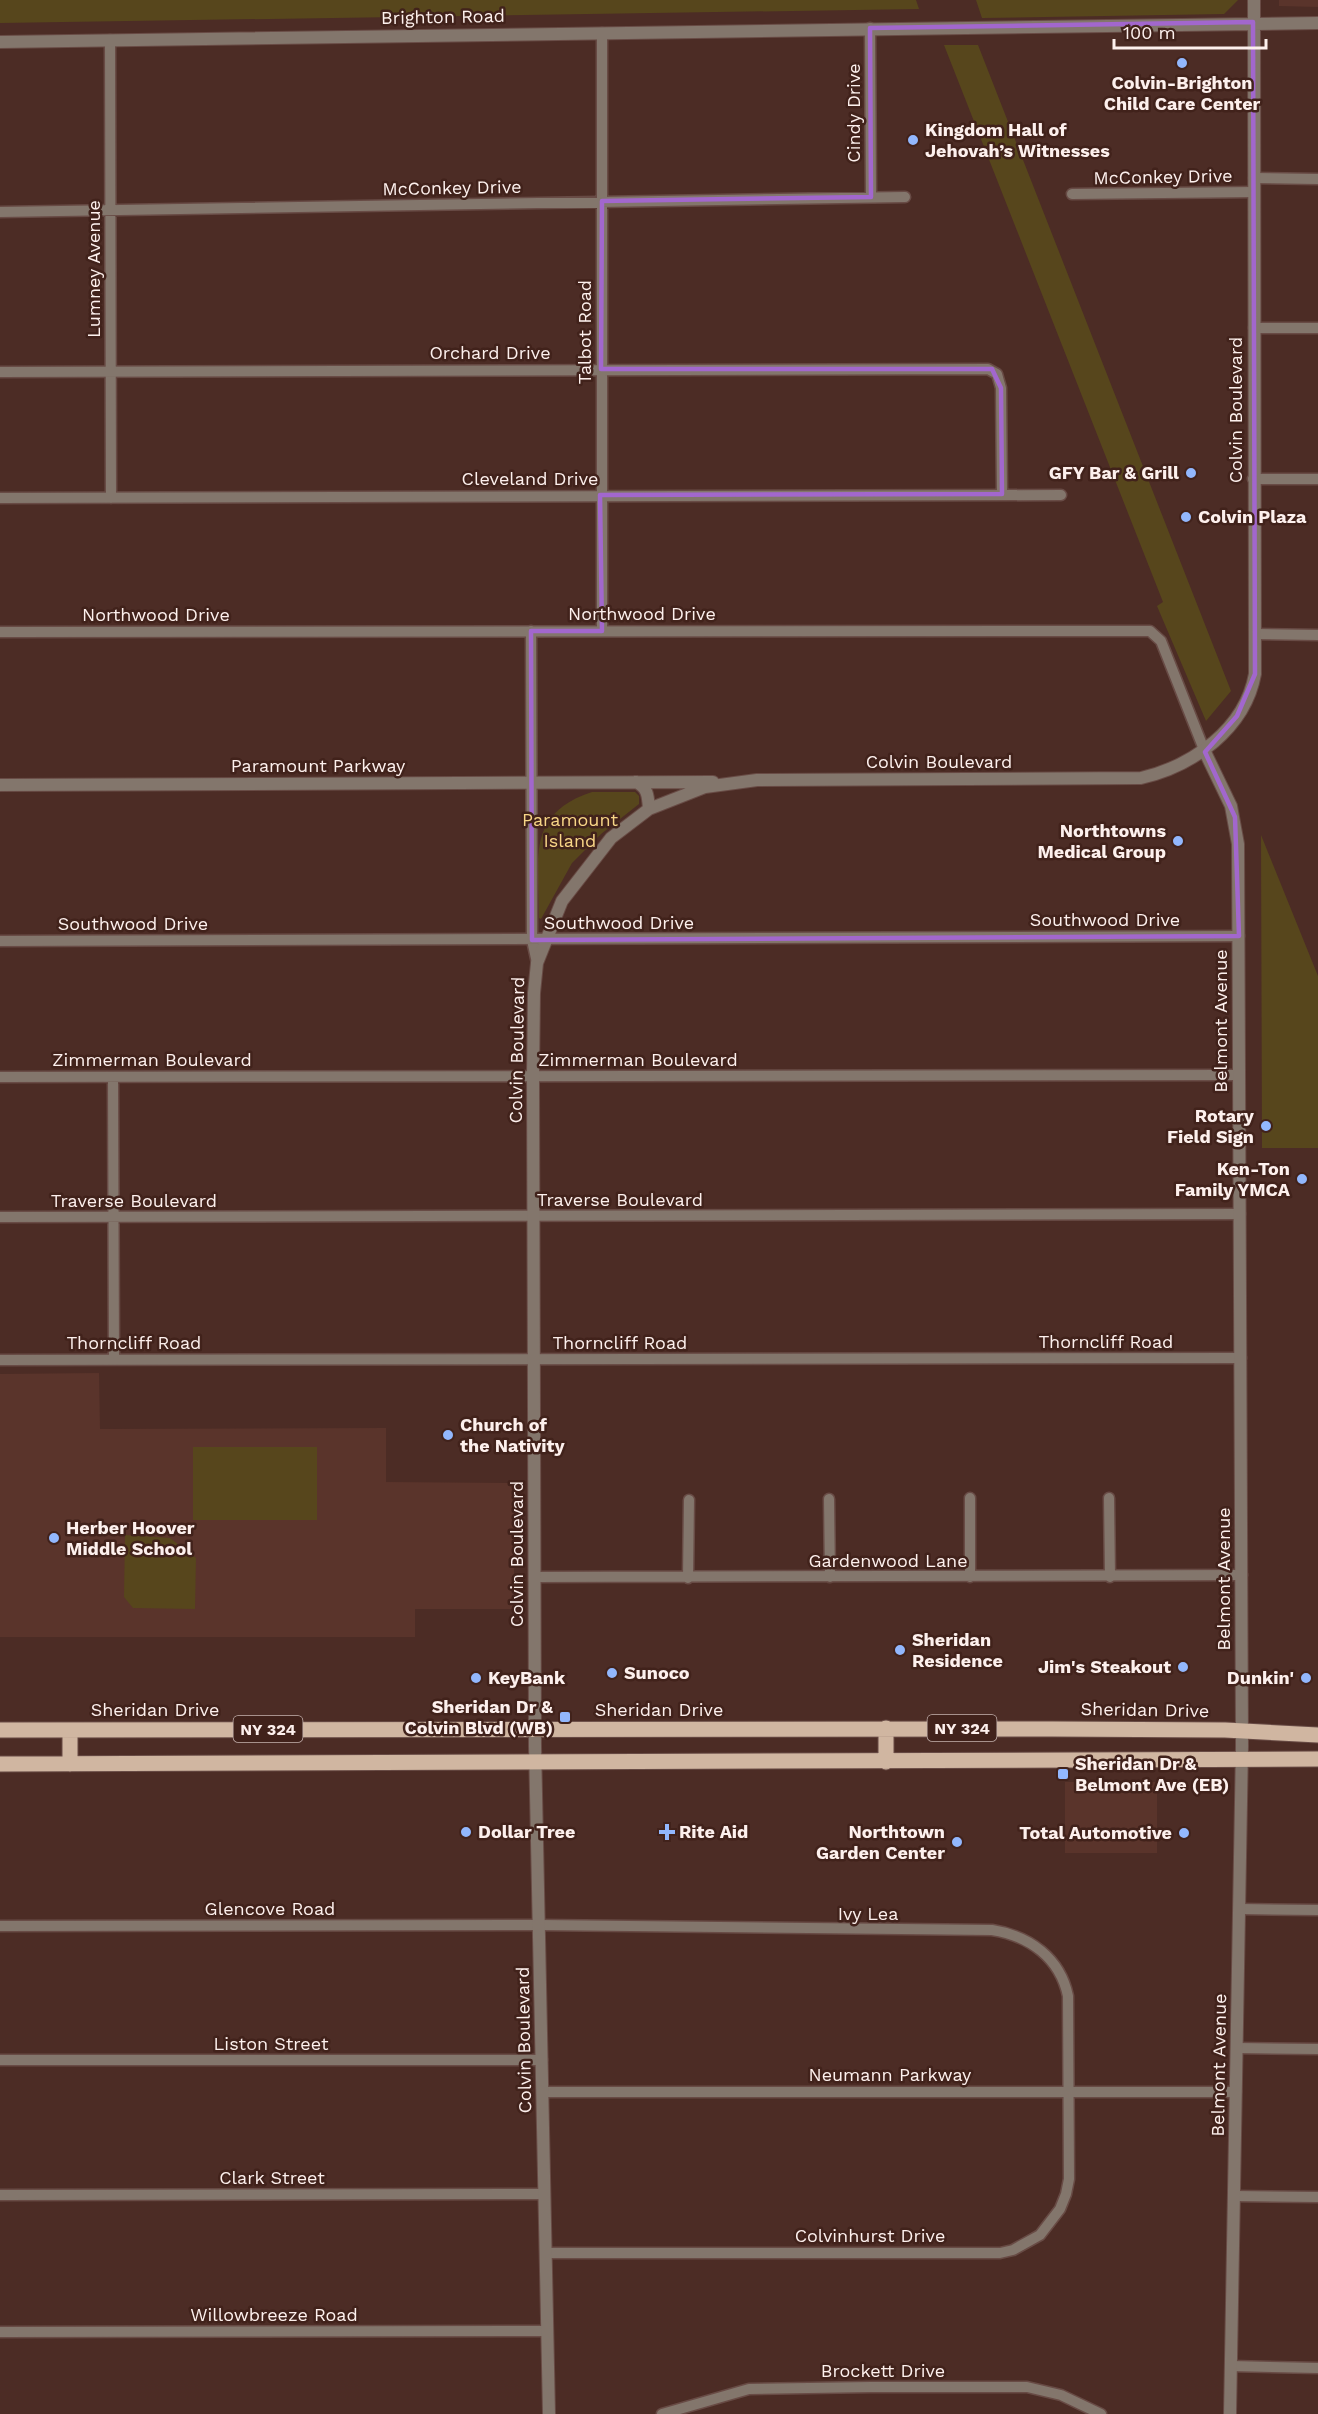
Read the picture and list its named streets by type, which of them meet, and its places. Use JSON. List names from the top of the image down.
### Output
{
  "streets": {
    "main road": ["Sheridan Drive", "NY 324"],
    "street": [
      "Brighton Road",
      "Cindy Drive",
      "McConkey Drive",
      "Lumney Avenue",
      "Talbot Road",
      "Orchard Drive",
      "Colvin Boulevard",
      "Cleveland Drive",
      "Northwood Drive",
      "Paramount Parkway",
      "Southwood Drive",
      "Belmont Avenue",
      "Zimmerman Boulevard",
      "Traverse Boulevard",
      "Thorncliff Road",
      "Gardenwood Lane",
      "Glencove Road",
      "Ivy Lea",
      "Liston Street",
      "Neumann Parkway",
      "Clark Street",
      "Colvinhurst Drive",
      "Willowbreeze Road",
      "Brockett Drive"
    ]
  },
  "crossings": [
    ["Brighton Road", "Cindy Drive"],
    ["Brighton Road", "Lumney Avenue"],
    ["Brighton Road", "Talbot Road"],
    ["Brighton Road", "Colvin Boulevard"],
    ["Cindy Drive", "McConkey Drive"],
    ["McConkey Drive", "Lumney Avenue"],
    ["McConkey Drive", "Talbot Road"],
    ["McConkey Drive", "Colvin Boulevard"],
    ["Lumney Avenue", "Orchard Drive"],
    ["Lumney Avenue", "Cleveland Drive"],
    ["Talbot Road", "Orchard Drive"],
    ["Talbot Road", "Cleveland Drive"],
    ["Talbot Road", "Northwood Drive"],
    ["Orchard Drive", "Cleveland Drive"],
    ["Colvin Boulevard", "Northwood Drive"],
    ["Colvin Boulevard", "Paramount Parkway"],
    ["Colvin Boulevard", "Southwood Drive"],
    ["Colvin Boulevard", "Belmont Avenue"],
    ["Colvin Boulevard", "Zimmerman Boulevard"],
    ["Colvin Boulevard", "Traverse Boulevard"],
    ["Colvin Boulevard", "Thorncliff Road"],
    ["Colvin Boulevard", "Gardenwood Lane"],
    ["Colvin Boulevard", "Sheridan Drive"],
    ["Colvin Boulevard", "NY 324"],
    ["Colvin Boulevard", "Glencove Road"],
    ["Colvin Boulevard", "Ivy Lea"],
    ["Colvin Boulevard", "Liston Street"],
    ["Colvin Boulevard", "Neumann Parkway"],
    ["Colvin Boulevard", "Clark Street"],
    ["Colvin Boulevard", "Colvinhurst Drive"],
    ["Colvin Boulevard", "Willowbreeze Road"],
    ["Northwood Drive", "Belmont Avenue"],
    ["Southwood Drive", "Belmont Avenue"],
    ["Belmont Avenue", "Zimmerman Boulevard"],
    ["Belmont Avenue", "Traverse Boulevard"],
    ["Belmont Avenue", "Thorncliff Road"],
    ["Belmont Avenue", "Gardenwood Lane"],
    ["Belmont Avenue", "Sheridan Drive"],
    ["Belmont Avenue", "NY 324"],
    ["Belmont Avenue", "Neumann Parkway"],
    ["Glencove Road", "Ivy Lea"],
    ["Ivy Lea", "Neumann Parkway"],
    ["Ivy Lea", "Colvinhurst Drive"],
    ["Neumann Parkway", "Colvinhurst Drive"]
  ],
  "parks": ["Paramount Island"],
  "places": {
    "other": [
      "Colvin-Brighton Child Care Center",
      "Kingdom Hall of Jehovah’s Witnesses",
      "GFY Bar & Grill",
      "Colvin Plaza",
      "Northtowns Medical Group",
      "Rotary Field Sign",
      "Ken-Ton Family YMCA",
      "Church of the Nativity",
      "Herber Hoover Middle School",
      "Sheridan Residence",
      "Jim's Steakout",
      "Sunoco",
      "KeyBank",
      "Dunkin'",
      "Dollar Tree",
      "Total Automotive",
      "Northtown Garden Center"
    ],
    "transit": ["Sheridan Dr & Colvin Blvd (WB)", "Sheridan Dr & Belmont Ave (EB)"],
    "health": ["Rite Aid"]
  },
  "scale_bar": "100 m"
}
